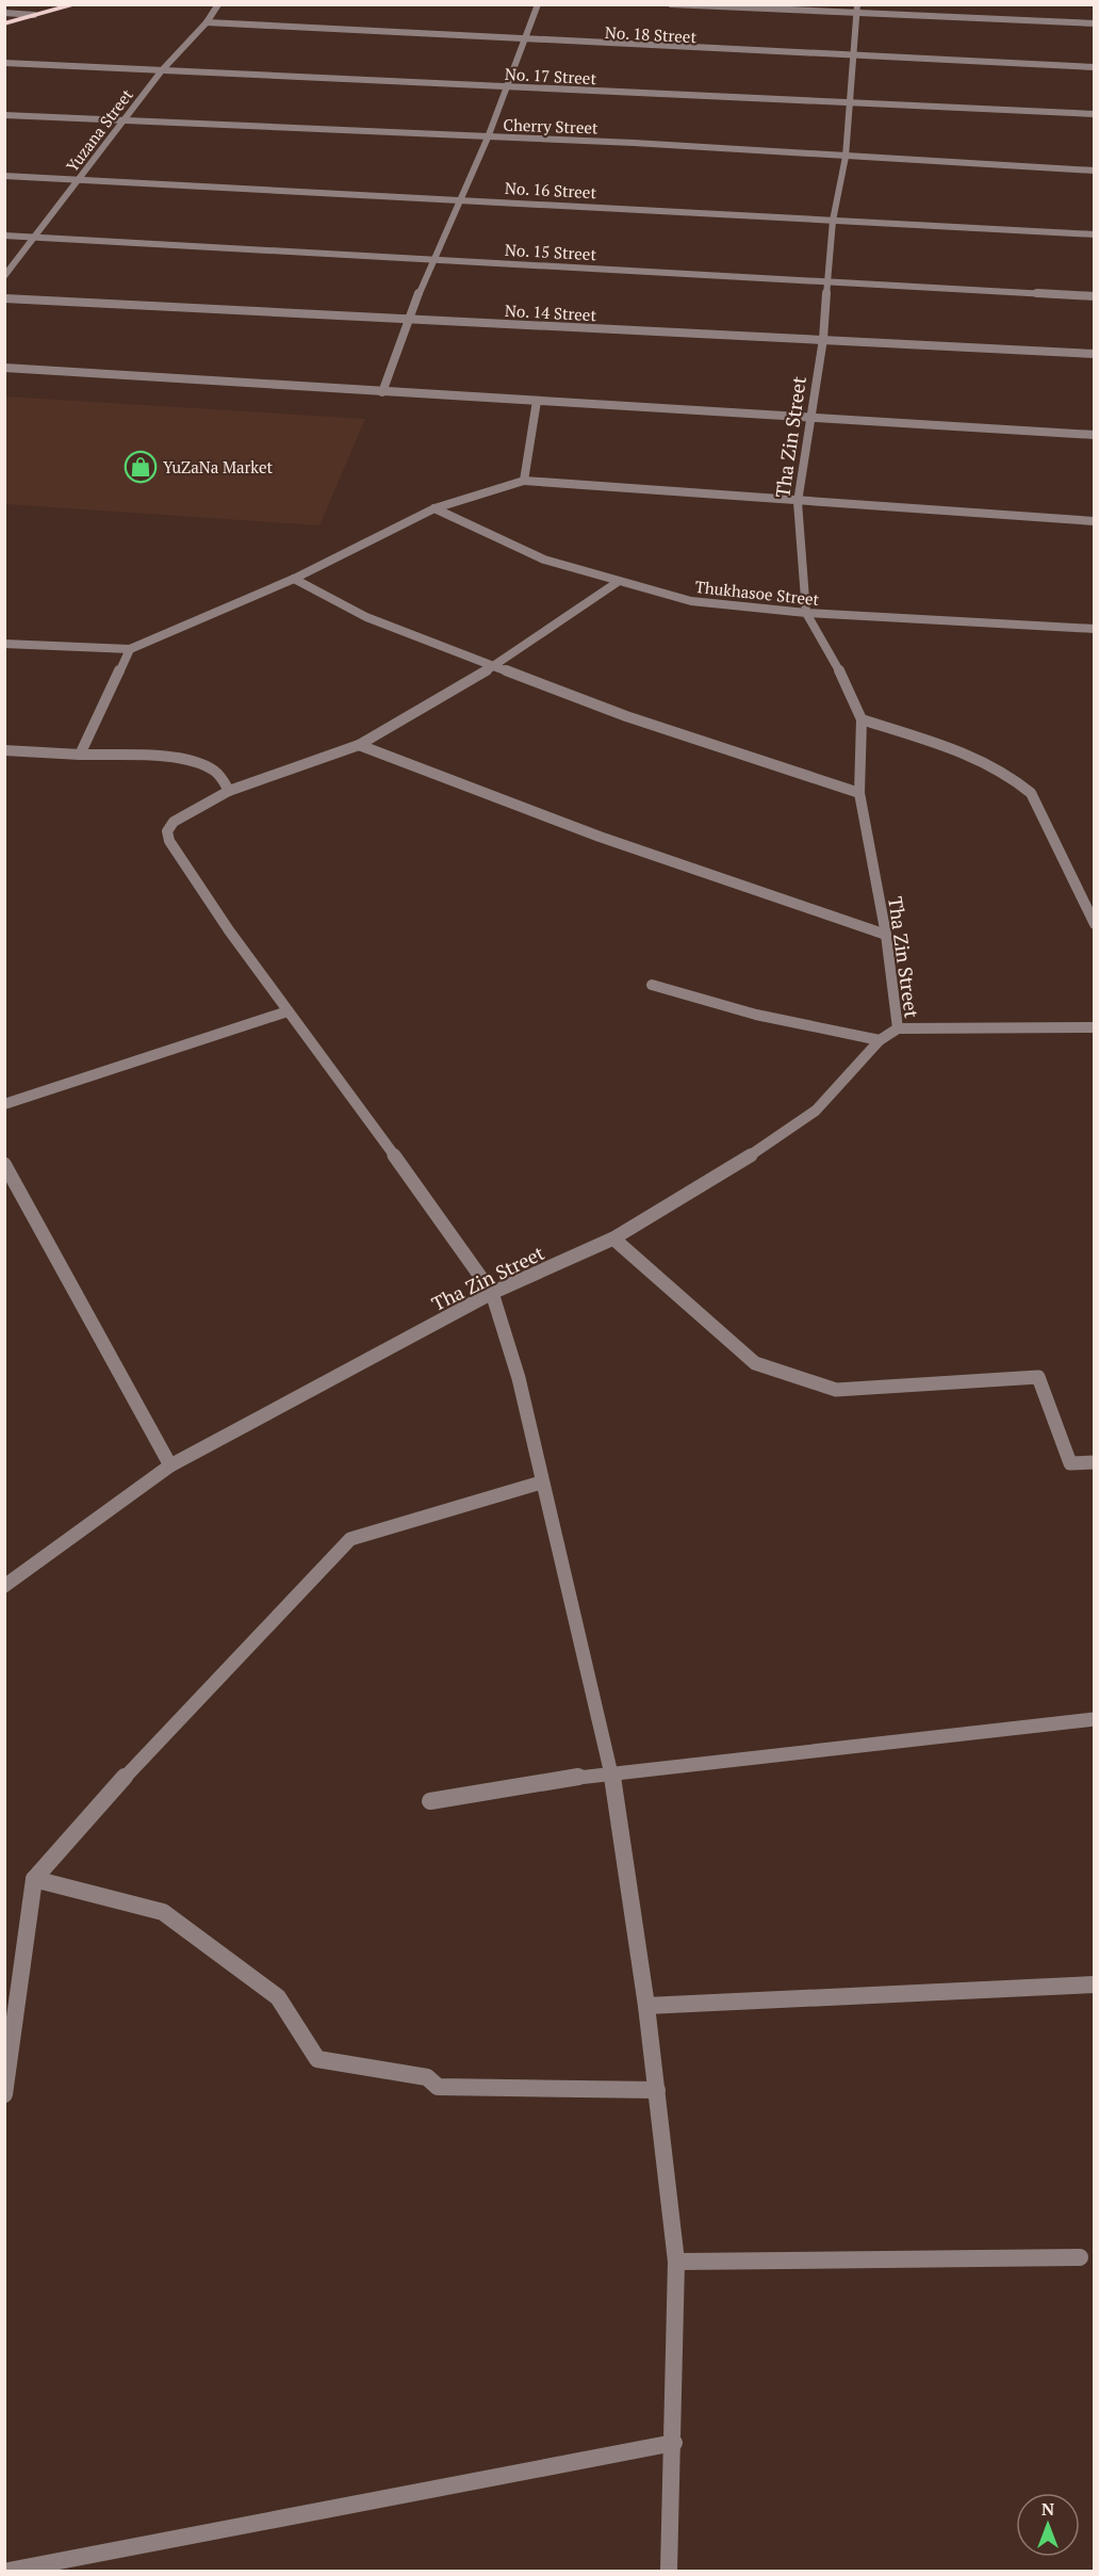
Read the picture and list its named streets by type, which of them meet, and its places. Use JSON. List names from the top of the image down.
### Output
{
  "streets": {
    "street": [
      "No. 18 Street",
      "No. 17 Street",
      "Cherry Street",
      "Yuzana Street",
      "No. 16 Street",
      "No. 15 Street",
      "No. 14 Street",
      "Tha Zin Street",
      "Thukhasoe Street"
    ]
  },
  "crossings": [
    ["No. 18 Street", "Yuzana Street"],
    ["No. 18 Street", "Tha Zin Street"],
    ["No. 17 Street", "Yuzana Street"],
    ["No. 17 Street", "Tha Zin Street"],
    ["Cherry Street", "Yuzana Street"],
    ["Cherry Street", "Tha Zin Street"],
    ["Yuzana Street", "No. 16 Street"],
    ["Yuzana Street", "No. 15 Street"],
    ["No. 16 Street", "Tha Zin Street"],
    ["No. 15 Street", "Tha Zin Street"],
    ["No. 14 Street", "Tha Zin Street"],
    ["Tha Zin Street", "Thukhasoe Street"]
  ],
  "places": {
    "shop": ["YuZaNa Market"]
  },
  "north": "top"
}
